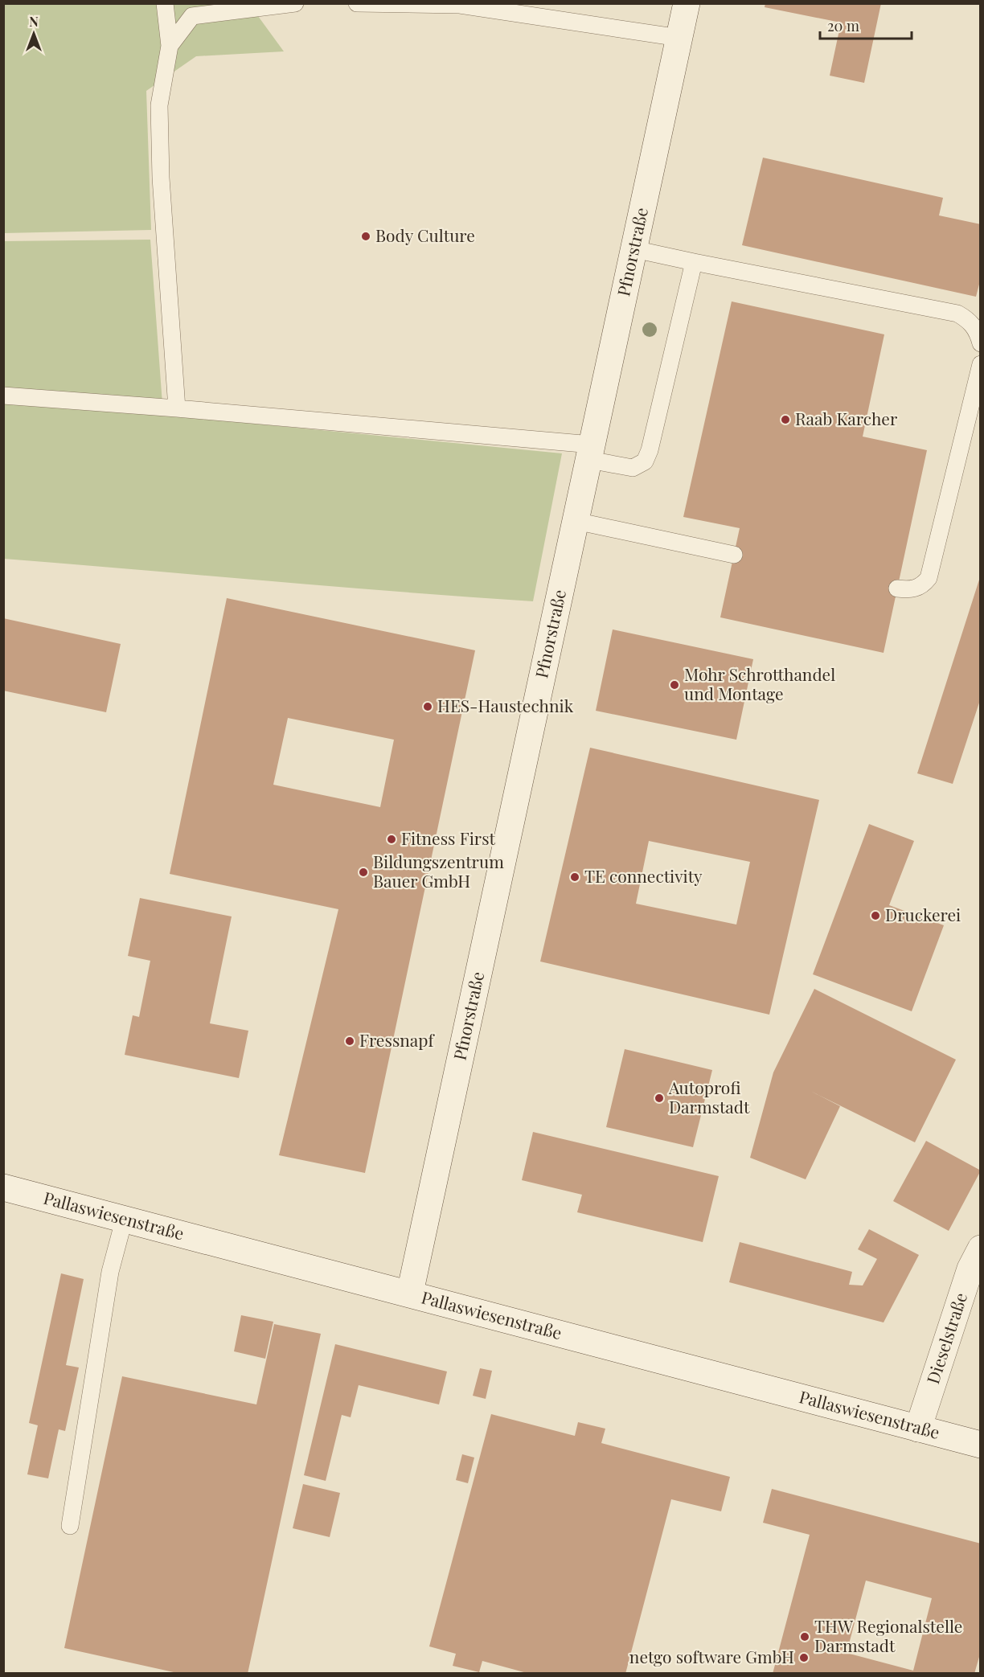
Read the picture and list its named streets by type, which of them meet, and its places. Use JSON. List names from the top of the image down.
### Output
{
  "streets": {
    "street": ["Pfnorstraße", "Pallaswiesenstraße", "Dieselstraße"]
  },
  "crossings": [
    ["Pfnorstraße", "Pallaswiesenstraße"],
    ["Pallaswiesenstraße", "Dieselstraße"]
  ],
  "places": [
    "Body Culture",
    "Raab Karcher",
    "Mohr Schrotthandel und Montage",
    "HES-Haustechnik",
    "Fitness First",
    "Bildungszentrum Bauer GmbH",
    "TE connectivity",
    "Druckerei",
    "Fressnapf",
    "Autoprofi Darmstadt",
    "THW Regionalstelle Darmstadt",
    "netgo software GmbH"
  ],
  "scale_bar": "20 m",
  "north": "top"
}
